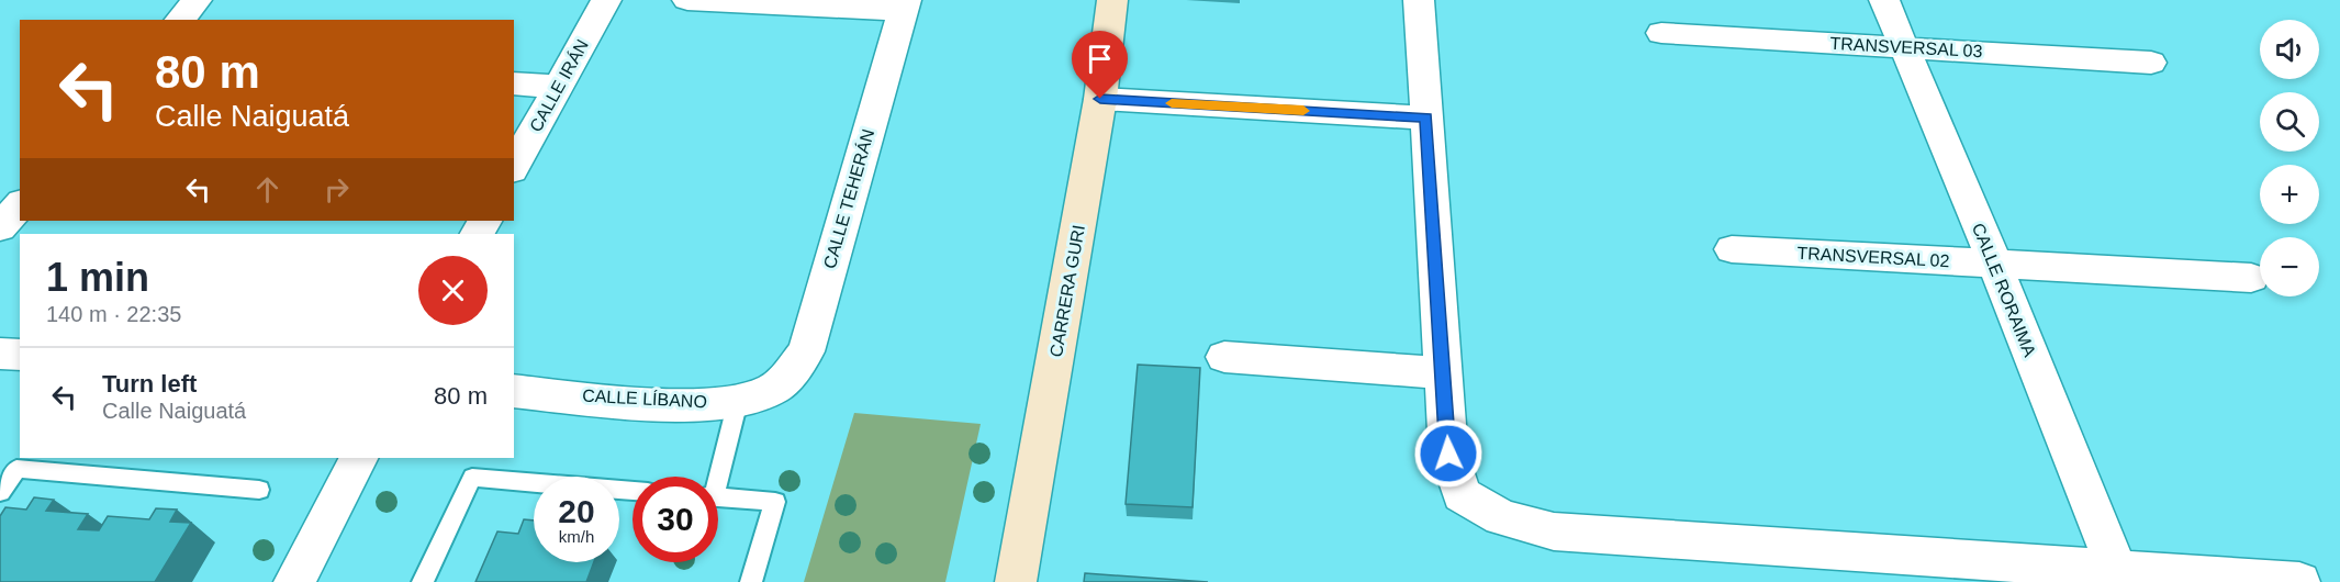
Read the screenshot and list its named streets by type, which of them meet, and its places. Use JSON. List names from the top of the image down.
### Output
{
  "streets": {
    "street": [
      "TRANSVERSAL 03",
      "CALLE IRÁN",
      "CALLE TEHERÁN",
      "TRANSVERSAL 02",
      "CALLE RORAIMA",
      "CARRERA GURI",
      "CALLE LÍBANO"
    ]
  },
  "crossings": [
    ["TRANSVERSAL 03", "CALLE RORAIMA"],
    ["CALLE TEHERÁN", "CALLE LÍBANO"],
    ["TRANSVERSAL 02", "CALLE RORAIMA"]
  ],
  "page": {
    "map_buttons": ["+", "−"],
    "turn": ["80 m", "Calle Naiguatá"],
    "heading": ["1 min", "140 m · 22:35"],
    "list": [
      {
        "name": "Turn left",
        "note": "Calle Naiguatá",
        "value": "80 m"
      }
    ],
    "speed": "20 km/h",
    "limit": "30"
  }
}
